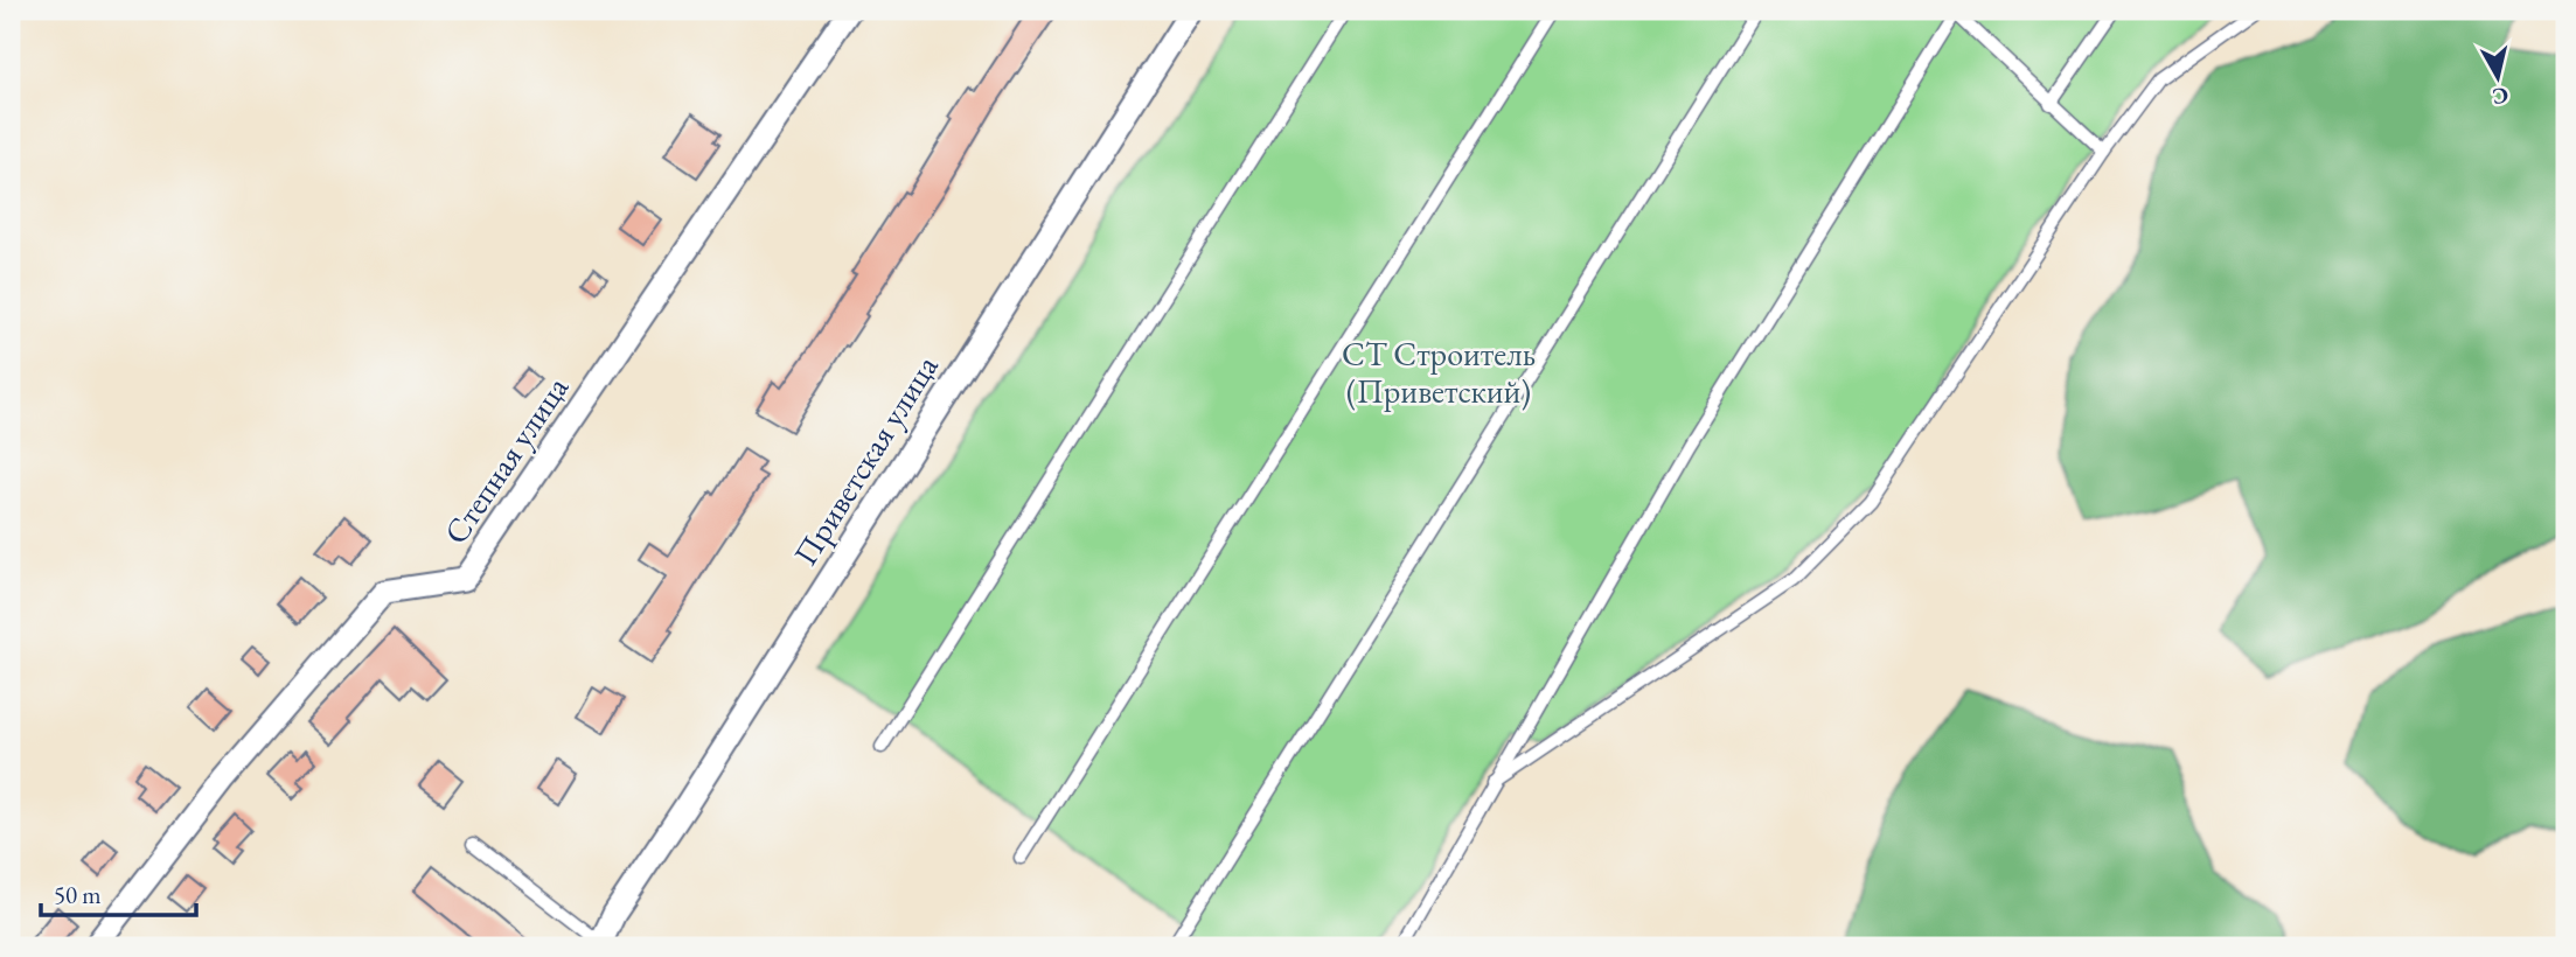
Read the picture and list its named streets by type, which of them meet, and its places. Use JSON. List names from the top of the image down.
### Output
{
  "streets": {
    "street": ["Степная улица", "Приветская улица"]
  },
  "parks": ["СТ Строитель (Приветский)"],
  "scale_bar": "50 m",
  "north": "bottom"
}
